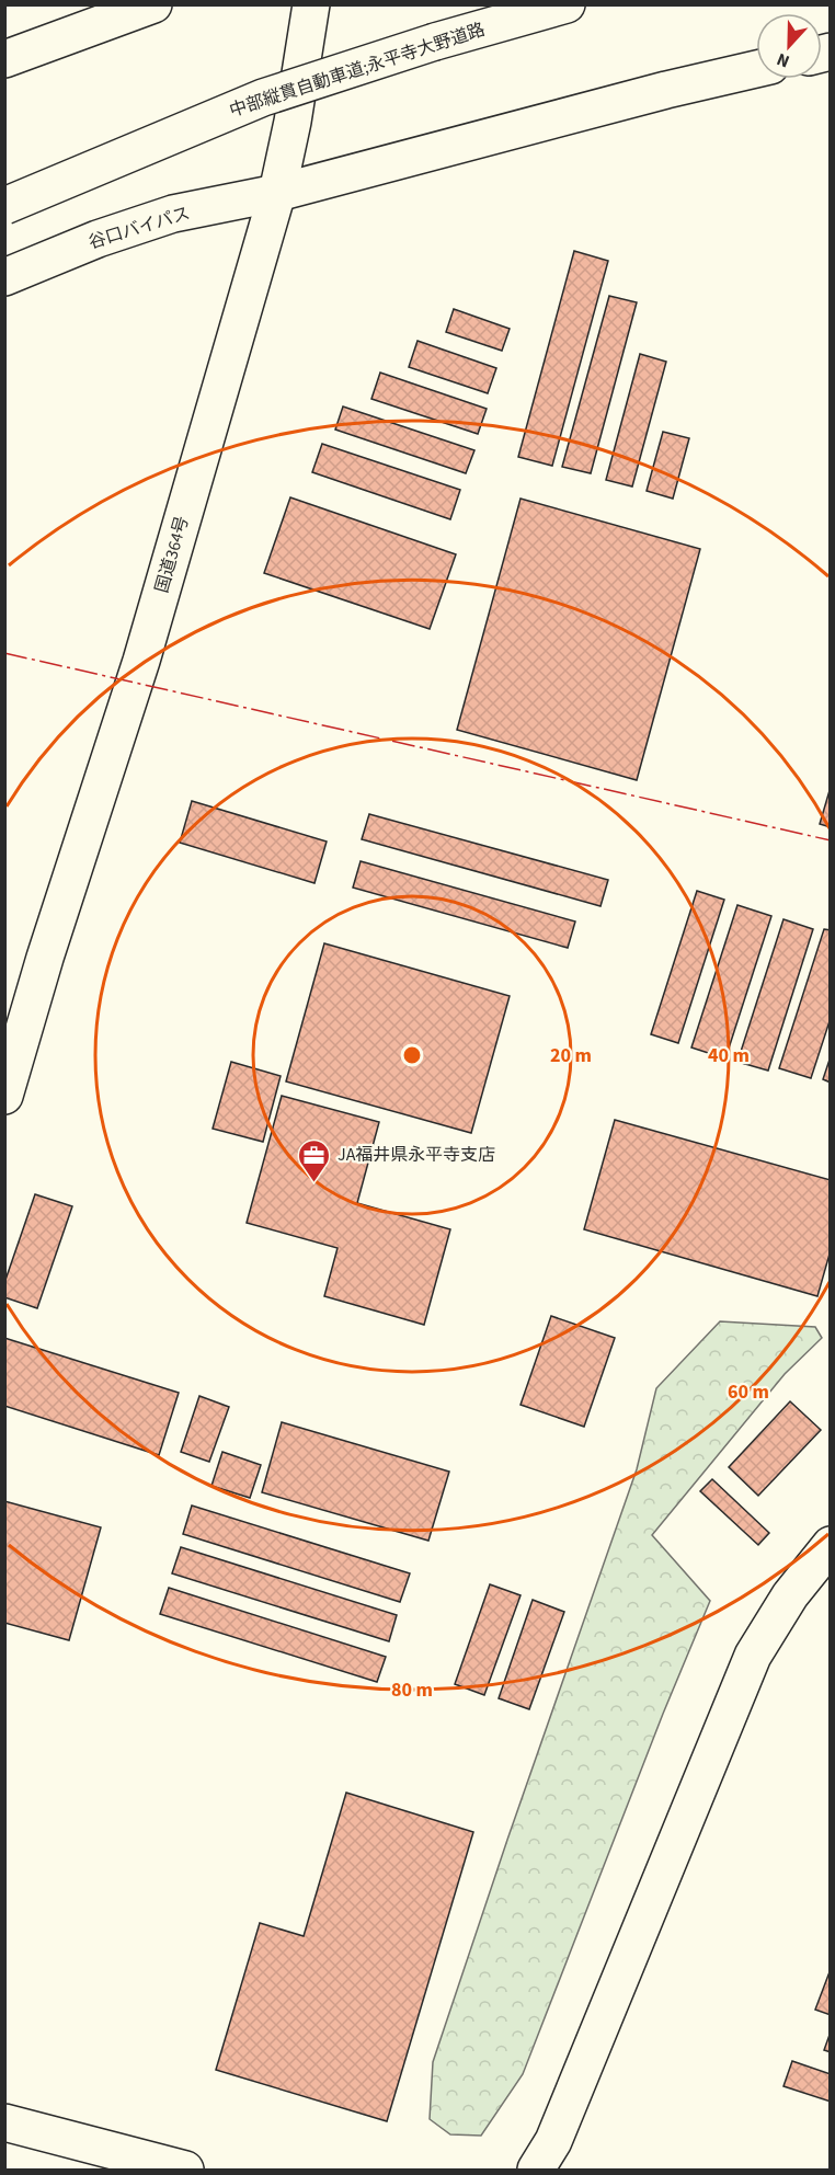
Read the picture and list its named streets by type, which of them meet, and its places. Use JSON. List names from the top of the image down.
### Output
{
  "streets": {
    "main road": ["中部縦貫自動車道;永平寺大野道路", "谷口バイパス", "国道364号"]
  },
  "crossings": [
    ["谷口バイパス", "国道364号"]
  ],
  "places": {
    "office": ["JA福井県永平寺支店"]
  },
  "north": "bottom",
  "rings": [
    "20 m",
    "40 m",
    "60 m",
    "80 m"
  ]
}
